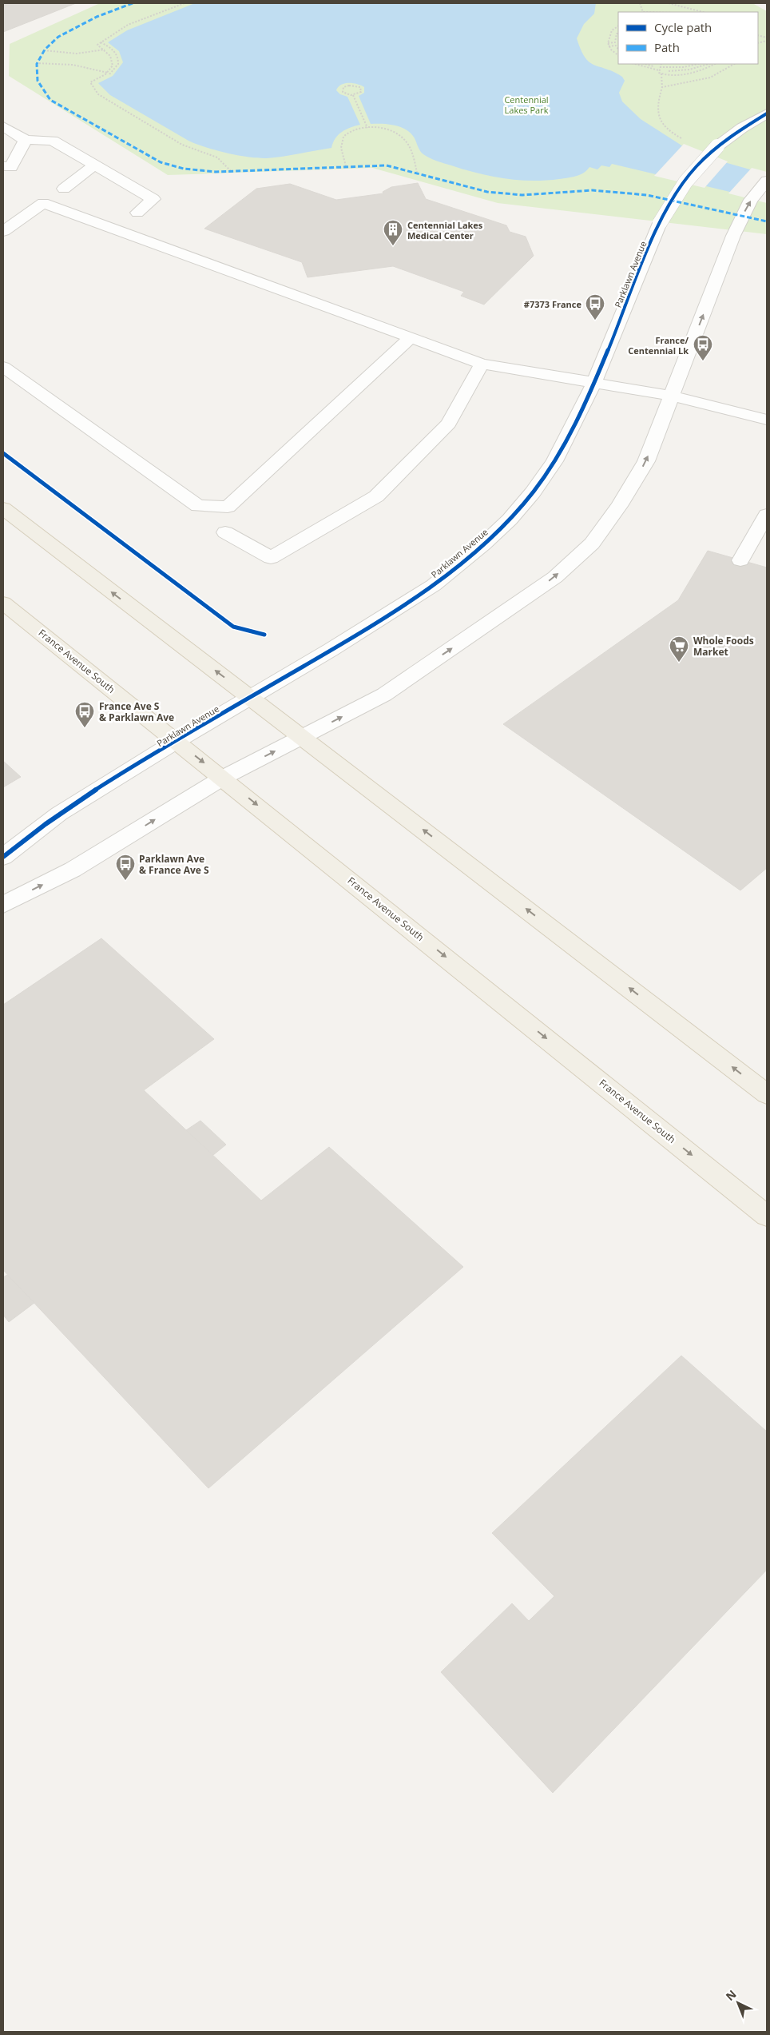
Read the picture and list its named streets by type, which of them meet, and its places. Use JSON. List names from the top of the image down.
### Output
{
  "streets": {
    "main road": ["France Avenue South"],
    "street": ["Parklawn Avenue"]
  },
  "crossings": [
    ["Parklawn Avenue", "France Avenue South"]
  ],
  "parks": ["Centennial Lakes Park"],
  "places": {
    "building": ["Centennial Lakes Medical Center"],
    "bus stop": [
      "#7373 France",
      "France/ Centennial Lk",
      "France Ave S & Parklawn Ave",
      "Parklawn Ave & France Ave S"
    ],
    "supermarket": ["Whole Foods Market"]
  },
  "legend": ["Cycle path", "Path"],
  "north": "top left"
}
